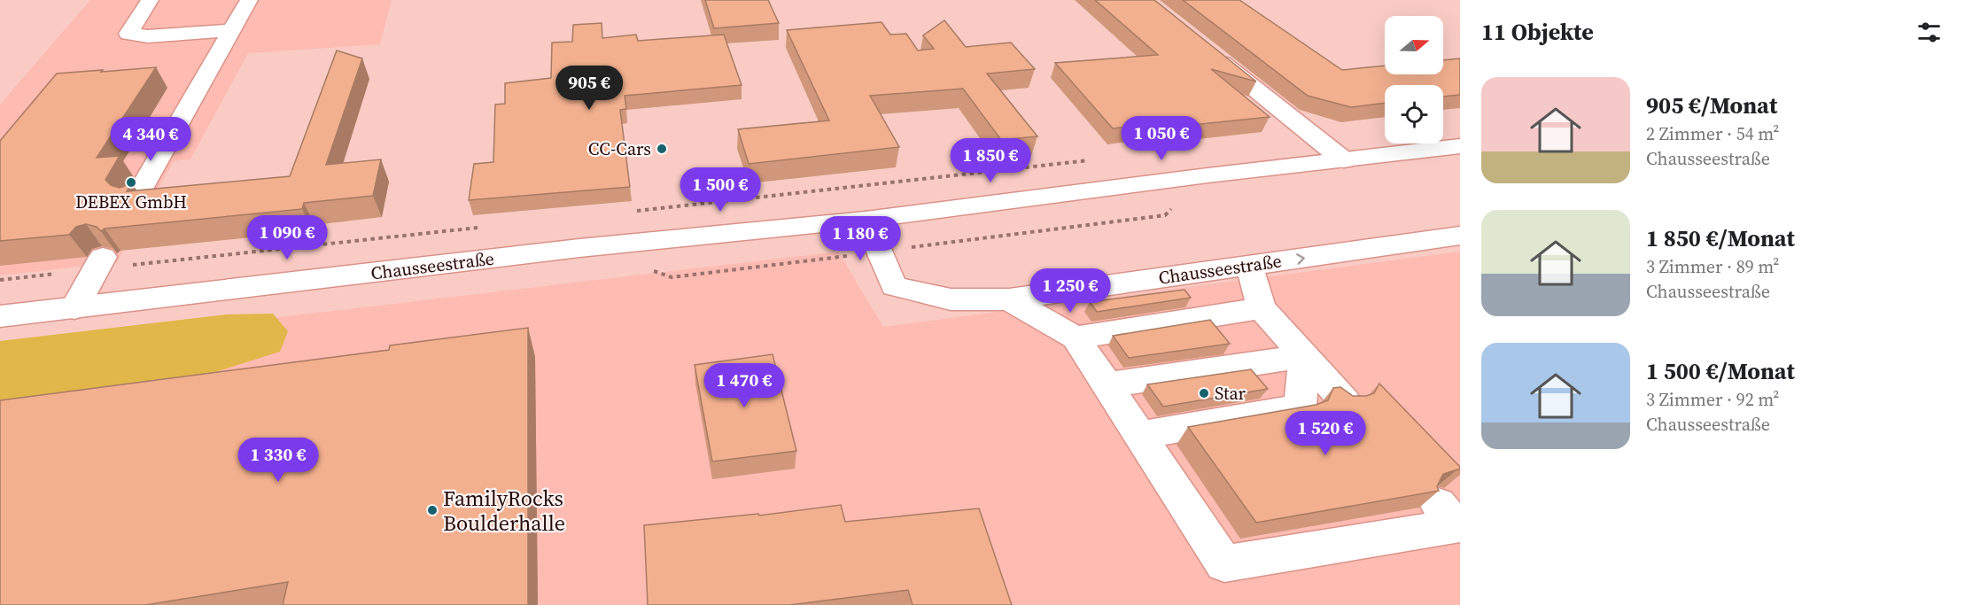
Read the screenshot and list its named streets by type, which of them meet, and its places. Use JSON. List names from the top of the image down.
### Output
{
  "streets": {
    "main road": ["Chausseestraße"]
  },
  "places": [
    "CC-Cars",
    "DEBEX GmbH",
    "Star",
    "FamilyRocks Boulderhalle"
  ],
  "north": "right",
  "page": {
    "heading": "11 Objekte",
    "list": [
      {
        "name": "905 €/Monat",
        "note": "2 Zimmer · 54 m² · Chausseestraße"
      },
      {
        "name": "1 850 €/Monat",
        "note": "3 Zimmer · 89 m² · Chausseestraße"
      },
      {
        "name": "1 500 €/Monat",
        "note": "3 Zimmer · 92 m² · Chausseestraße"
      }
    ],
    "price": [
      "905 €",
      "1 050 €",
      "4 340 €",
      "1 850 €",
      "1 500 €",
      "1 090 €",
      "1 180 €",
      "1 250 €",
      "1 470 €",
      "1 520 €",
      "1 330 €"
    ]
  }
}
